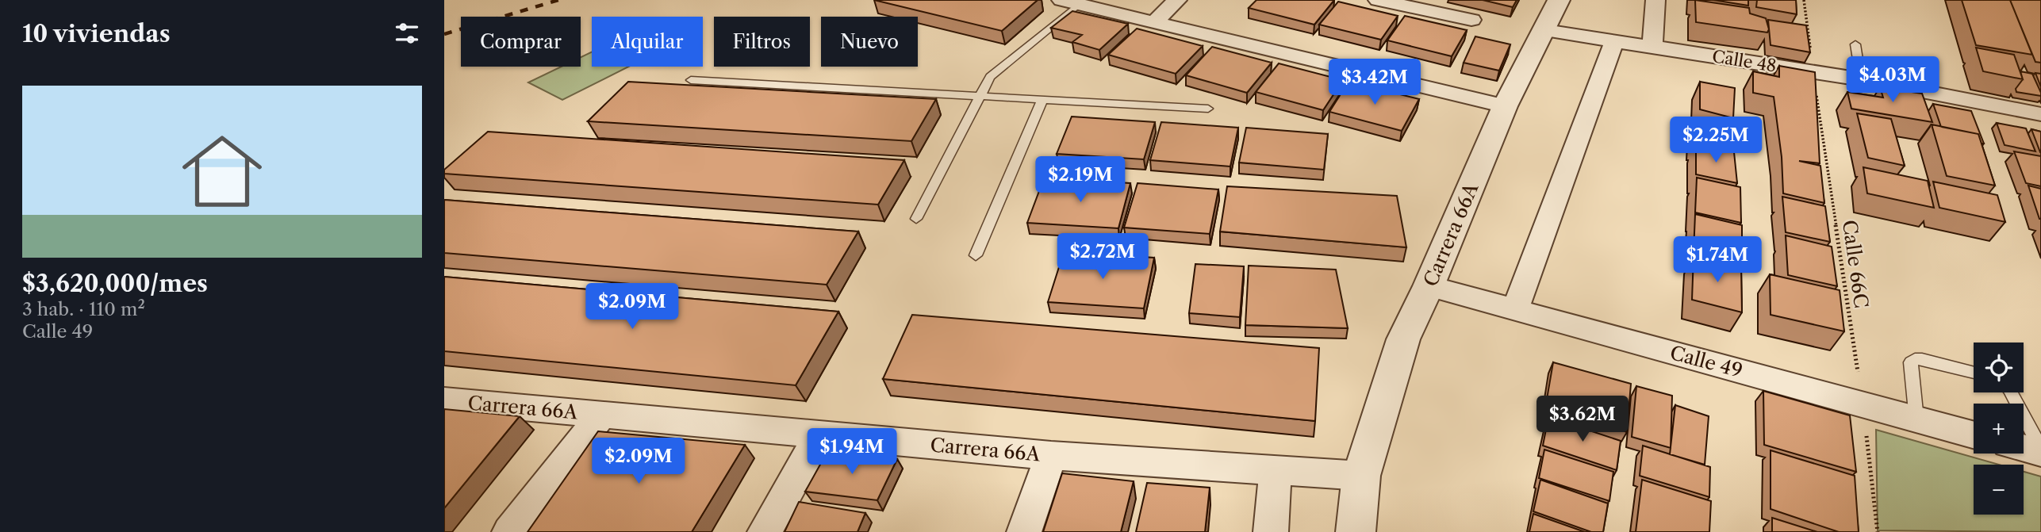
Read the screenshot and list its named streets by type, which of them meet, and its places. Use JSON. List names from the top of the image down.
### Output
{
  "streets": {
    "street": ["Calle 48", "Carrera 66A", "Calle 49"],
    "path": ["Calle 66C"]
  },
  "crossings": [
    ["Calle 48", "Carrera 66A"],
    ["Calle 48", "Calle 66C"],
    ["Carrera 66A", "Calle 49"],
    ["Calle 66C", "Calle 49"]
  ],
  "page": {
    "heading": "10 viviendas",
    "chip": [
      "Comprar",
      "Alquilar",
      "Filtros",
      "Nuevo"
    ],
    "price": [
      "$4.03M",
      "$3.42M",
      "$2.25M",
      "$2.19M",
      "$2.72M",
      "$1.74M",
      "$2.09M",
      "$3.62M",
      "$1.94M",
      "$2.09M"
    ],
    "list": [
      {
        "name": "$3,620,000/mes",
        "note": "3 hab. · 110 m² · Calle 49"
      }
    ],
    "map_buttons": ["+", "−"]
  }
}
